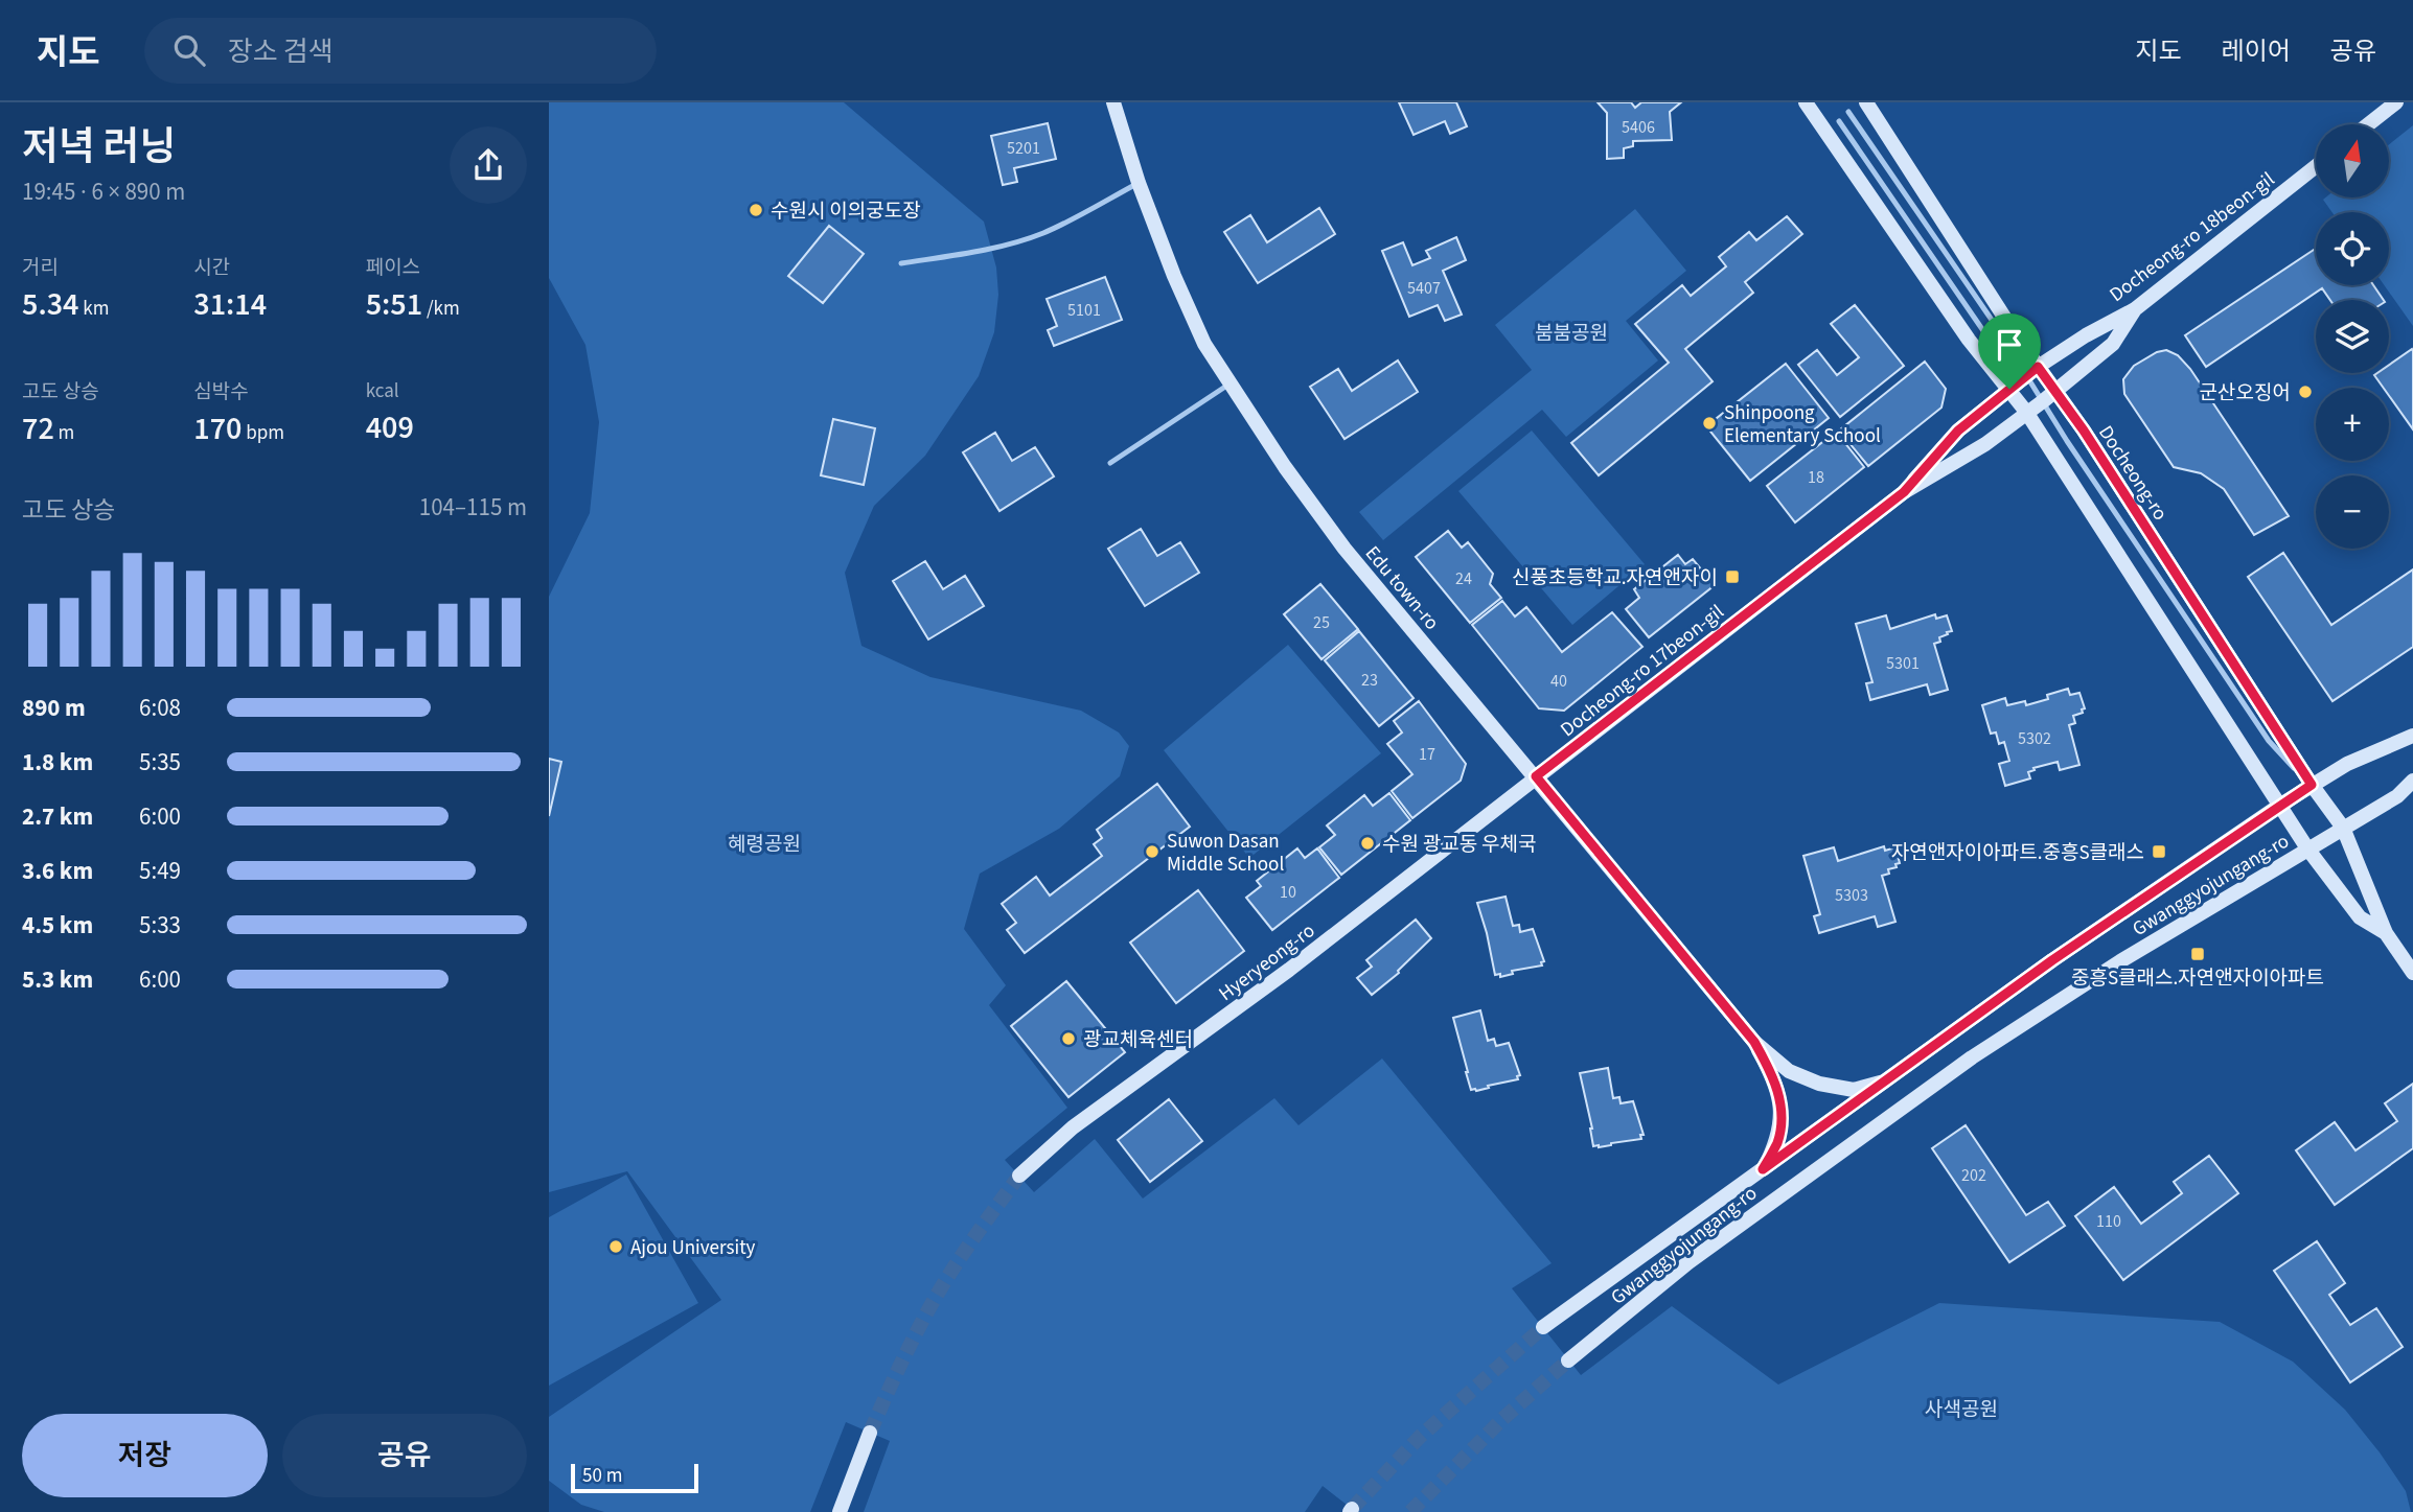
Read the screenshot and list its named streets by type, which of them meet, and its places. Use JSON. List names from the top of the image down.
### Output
{
  "streets": {
    "main road": [
      "Docheong-ro 18beon-gil",
      "Docheong-ro",
      "Edu town-ro",
      "Docheong-ro 17beon-gil",
      "Gwanggyojungang-ro",
      "Hyeryeong-ro"
    ]
  },
  "crossings": [
    ["Docheong-ro 18beon-gil", "Docheong-ro"],
    ["Docheong-ro 18beon-gil", "Docheong-ro 17beon-gil"],
    ["Docheong-ro", "Docheong-ro 17beon-gil"],
    ["Docheong-ro", "Gwanggyojungang-ro"],
    ["Edu town-ro", "Docheong-ro 17beon-gil"],
    ["Edu town-ro", "Hyeryeong-ro"],
    ["Docheong-ro 17beon-gil", "Hyeryeong-ro"]
  ],
  "parks": ["붐붐공원", "혜령공원", "사색공원"],
  "places": {
    "other": [
      "수원시 이의궁도장",
      "군산오징어",
      "Shinpoong Elementary School",
      "수원 광교동 우체국",
      "Suwon Dasan Middle School",
      "광교체육센터",
      "Ajou University"
    ],
    "transit": ["신풍초등학교.자연앤자이", "자연앤자이아파트.중흥S클래스", "중흥S클래스.자연앤자이아파트"]
  },
  "house_numbers": [
    "5406",
    "5201",
    "5407",
    "5101",
    "18",
    "24",
    "25",
    "5301",
    "23",
    "40",
    "5302",
    "17",
    "10",
    "5303",
    "202",
    "110"
  ],
  "scale_bar": "50 m",
  "north": "top",
  "page": {
    "header": "지도",
    "search": "장소 검색",
    "nav": ["지도", "레이어", "공유"],
    "heading": ["저녁 러닝", "19:45 · 6 × 890 m"],
    "map_buttons": ["+", "−"],
    "stats": [
      ["거리", "5.34 km"],
      ["시간", "31:14"],
      ["페이스", "5:51 /km"],
      ["고도 상승", "72 m"],
      ["심박수", "170 bpm"],
      ["kcal", "409"]
    ],
    "chart": ["고도 상승", "104–115 m"],
    "list": [
      {
        "name": "890 m",
        "note": "6:08"
      },
      {
        "name": "1.8 km",
        "note": "5:35"
      },
      {
        "name": "2.7 km",
        "note": "6:00"
      },
      {
        "name": "3.6 km",
        "note": "5:49"
      },
      {
        "name": "4.5 km",
        "note": "5:33"
      },
      {
        "name": "5.3 km",
        "note": "6:00"
      }
    ],
    "buttons": ["저장", "공유"],
    "scale": "50 m"
  }
}
